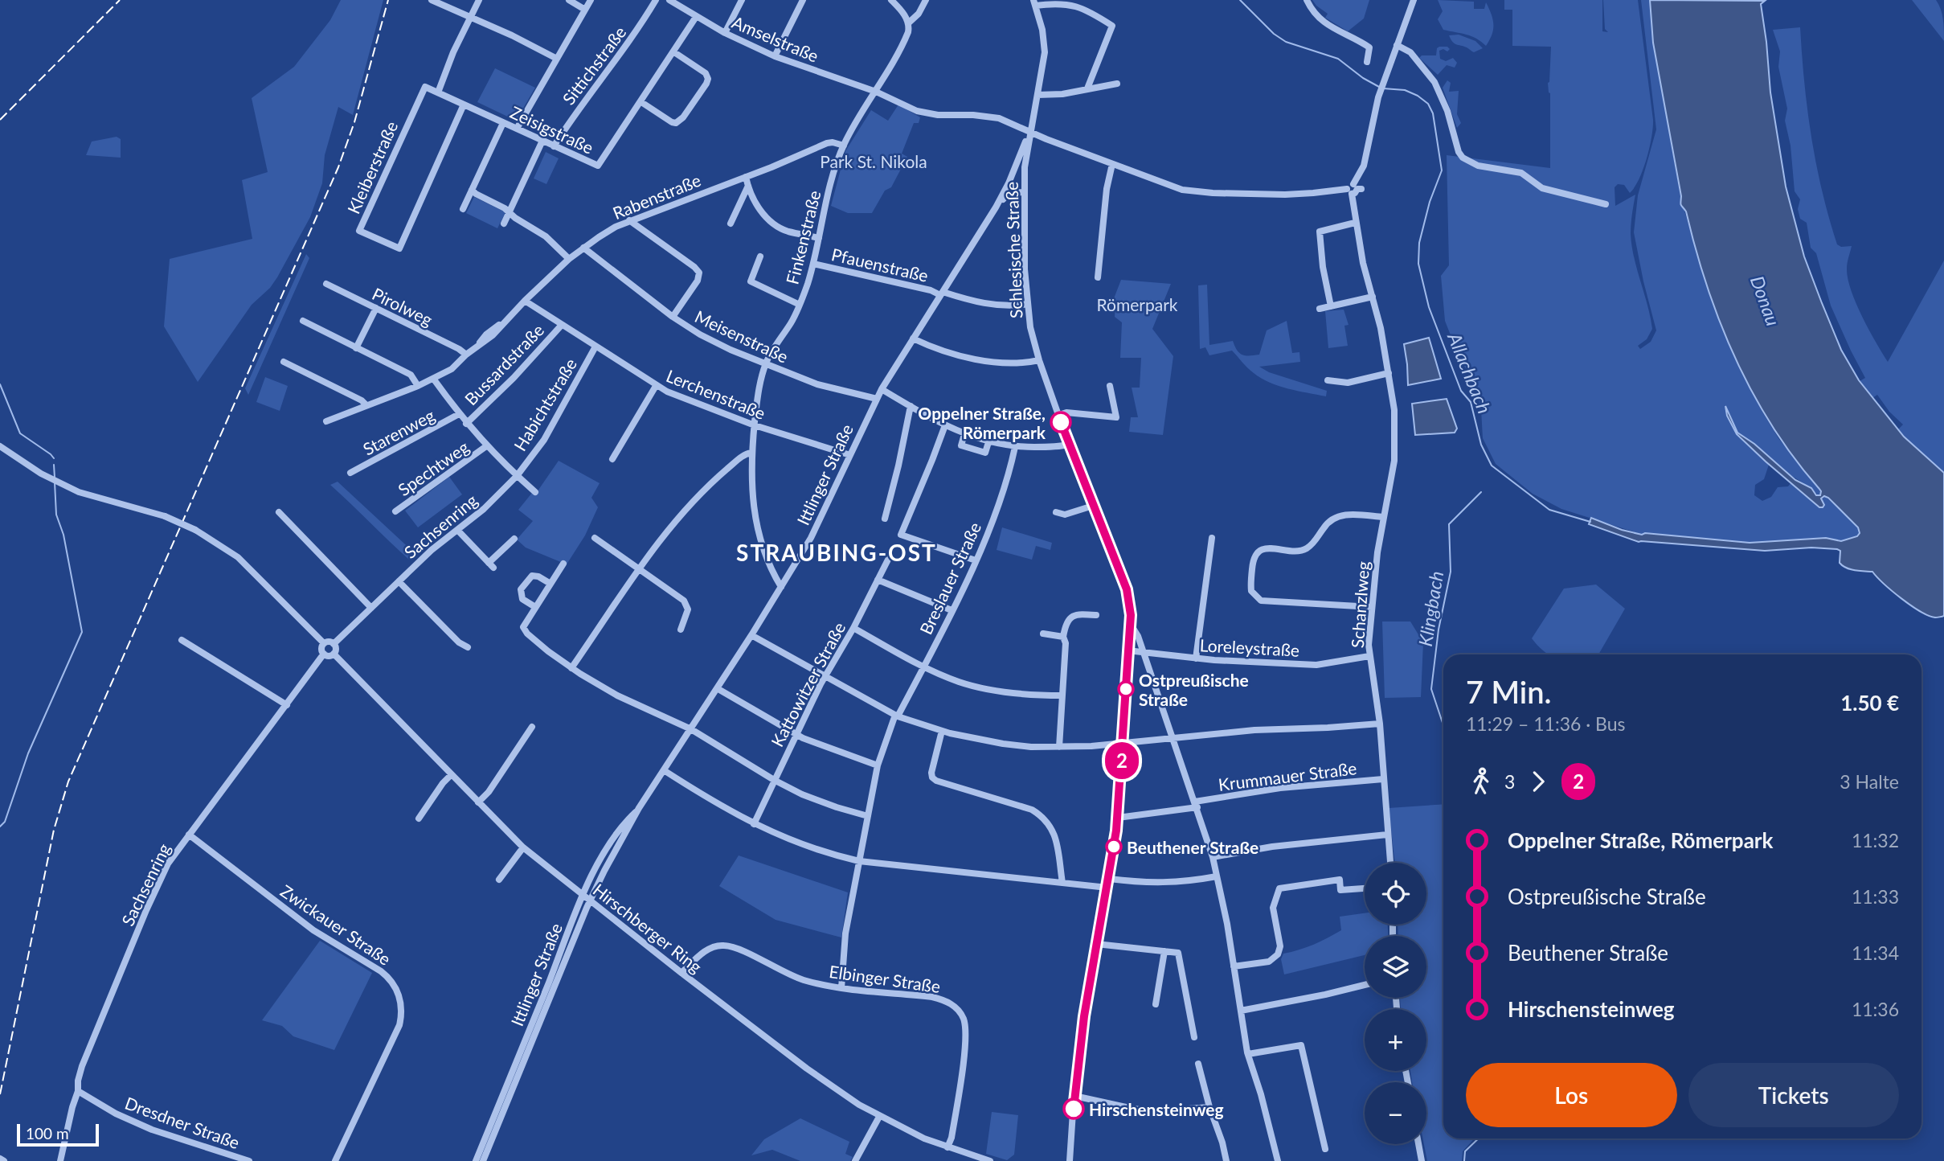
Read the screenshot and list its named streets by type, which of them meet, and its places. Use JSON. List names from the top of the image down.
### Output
{
  "streets": {
    "street": [
      "Amselstraße",
      "Sittichstraße",
      "Zeisigstraße",
      "Kleiberstraße",
      "Rabenstraße",
      "Finkenstraße",
      "Schlesische Straße",
      "Pfauenstraße",
      "Pirolweg",
      "Meisenstraße",
      "Bussardstraße",
      "Lerchenstraße",
      "Habichtstraße",
      "Starenweg",
      "Spechtweg",
      "Ittlinger Straße",
      "Sachsenring",
      "Breslauer Straße",
      "Schanzlweg",
      "Loreleystraße",
      "Kattowitzer Straße",
      "Krummauer Straße",
      "Zwickauer Straße",
      "Hirschberger Ring",
      "Elbinger Straße",
      "Dresdner Straße"
    ]
  },
  "crossings": [
    ["Amselstraße", "Zeisigstraße"],
    ["Amselstraße", "Finkenstraße"],
    ["Amselstraße", "Ittlinger Straße"],
    ["Amselstraße", "Schanzlweg"],
    ["Sittichstraße", "Zeisigstraße"],
    ["Zeisigstraße", "Kleiberstraße"],
    ["Rabenstraße", "Finkenstraße"],
    ["Rabenstraße", "Pirolweg"],
    ["Rabenstraße", "Meisenstraße"],
    ["Rabenstraße", "Lerchenstraße"],
    ["Finkenstraße", "Pfauenstraße"],
    ["Finkenstraße", "Meisenstraße"],
    ["Finkenstraße", "Lerchenstraße"],
    ["Finkenstraße", "Ittlinger Straße"],
    ["Schlesische Straße", "Pfauenstraße"],
    ["Schlesische Straße", "Ittlinger Straße"],
    ["Schlesische Straße", "Loreleystraße"],
    ["Schlesische Straße", "Krummauer Straße"],
    ["Pfauenstraße", "Ittlinger Straße"],
    ["Meisenstraße", "Ittlinger Straße"],
    ["Bussardstraße", "Lerchenstraße"],
    ["Lerchenstraße", "Habichtstraße"],
    ["Lerchenstraße", "Ittlinger Straße"],
    ["Habichtstraße", "Sachsenring"],
    ["Ittlinger Straße", "Hirschberger Ring"],
    ["Sachsenring", "Zwickauer Straße"],
    ["Sachsenring", "Hirschberger Ring"],
    ["Sachsenring", "Dresdner Straße"],
    ["Breslauer Straße", "Elbinger Straße"],
    ["Schanzlweg", "Loreleystraße"],
    ["Schanzlweg", "Krummauer Straße"],
    ["Hirschberger Ring", "Elbinger Straße"]
  ],
  "districts": ["STRAUBING-OST"],
  "water": ["Donau", "Allachbach", "Klingbach"],
  "parks": ["Park St. Nikola", "Römerpark"],
  "places": [
    "Oppelner Straße, Römerpark",
    "Ostpreußische Straße",
    "Beuthener Straße",
    "Hirschensteinweg"
  ],
  "lines": ["bus line 2"],
  "scale_bar": "100 m",
  "page": {
    "on_map": "2",
    "heading": ["7 Min.", "11:29 – 11:36 · Bus", "1.50 €"],
    "legs": ["3", "2", "3 Halte"],
    "list": [
      {
        "name": "Oppelner Straße, Römerpark",
        "value": "11:32"
      },
      {
        "name": "Ostpreußische Straße",
        "value": "11:33"
      },
      {
        "name": "Beuthener Straße",
        "value": "11:34"
      },
      {
        "name": "Hirschensteinweg",
        "value": "11:36"
      }
    ],
    "map_buttons": ["+", "−"],
    "buttons": ["Los", "Tickets"],
    "scale": "100 m"
  }
}
